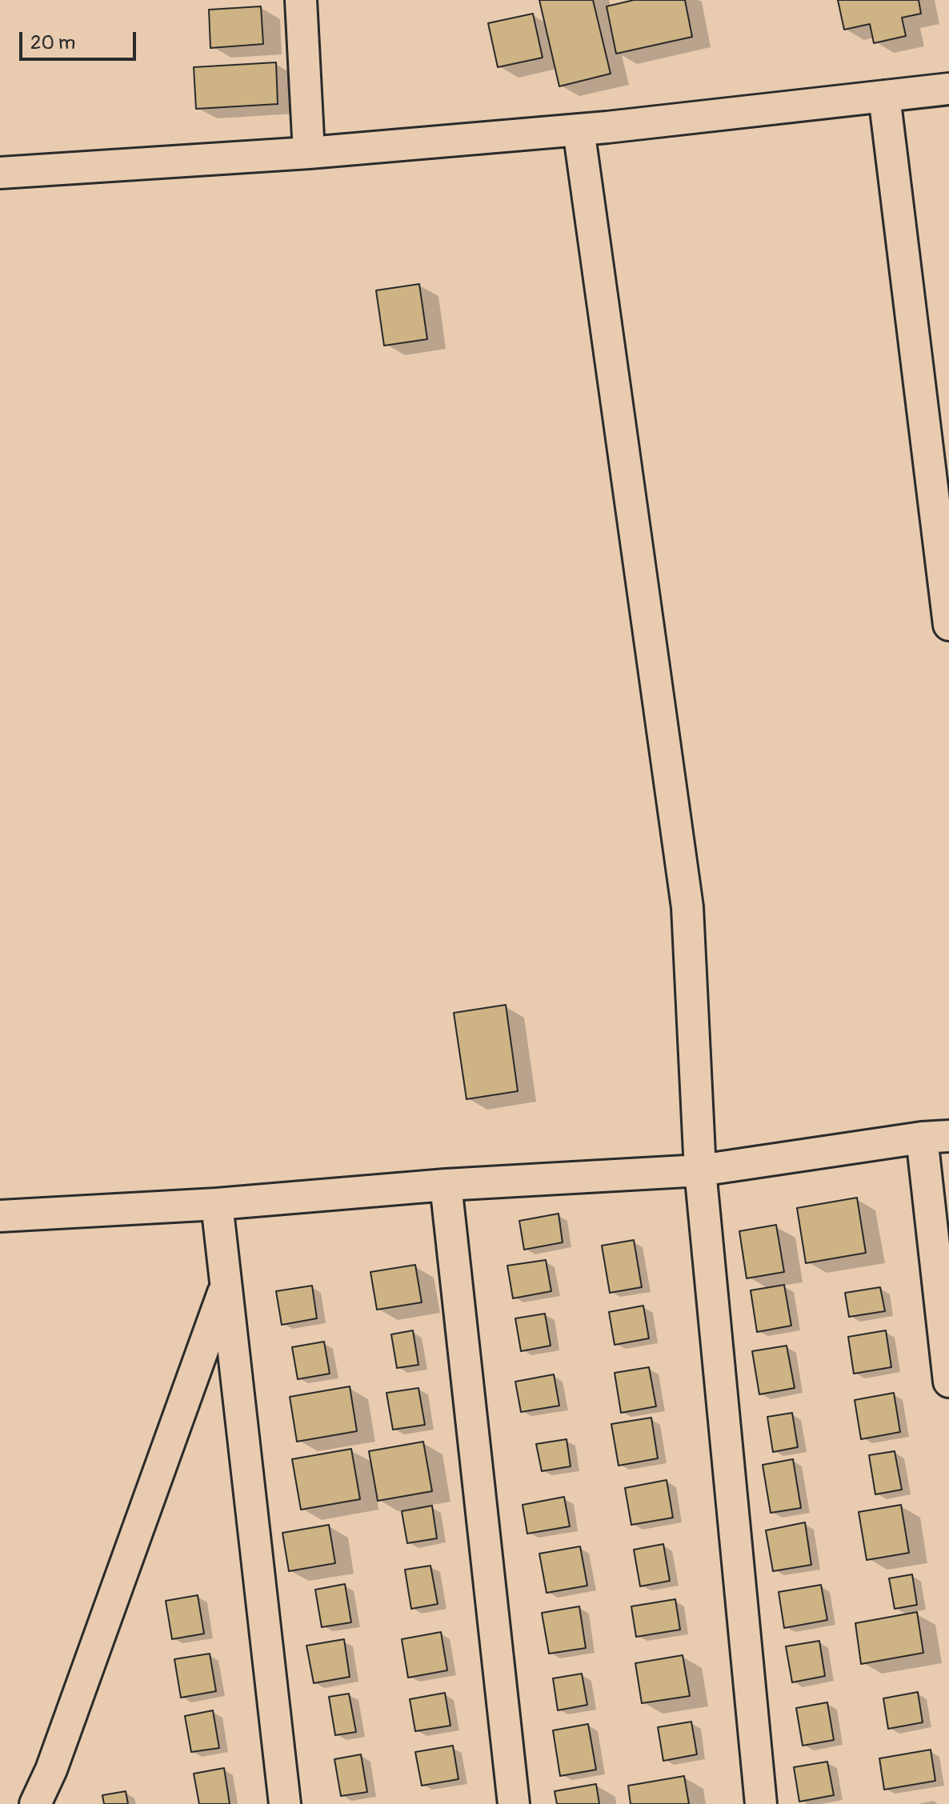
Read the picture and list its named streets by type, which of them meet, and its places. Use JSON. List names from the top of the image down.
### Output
{
  "scale_bar": "20 m"
}
